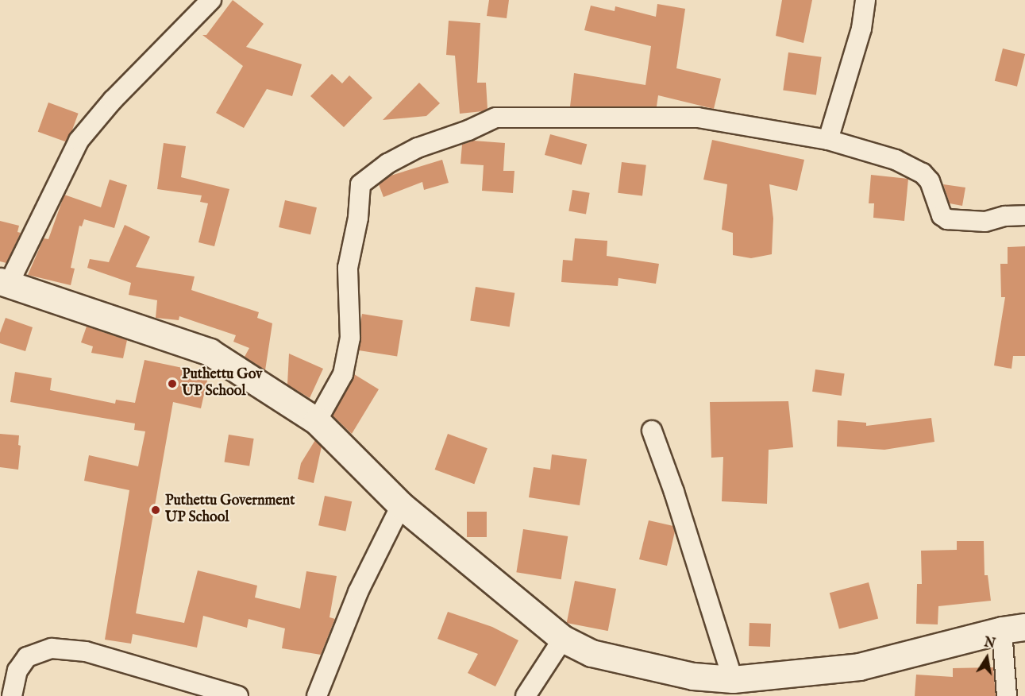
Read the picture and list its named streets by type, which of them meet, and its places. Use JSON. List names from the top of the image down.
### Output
{
  "places": ["Puthettu Gov UP School", "Puthettu Government UP School"],
  "north": "top"
}
